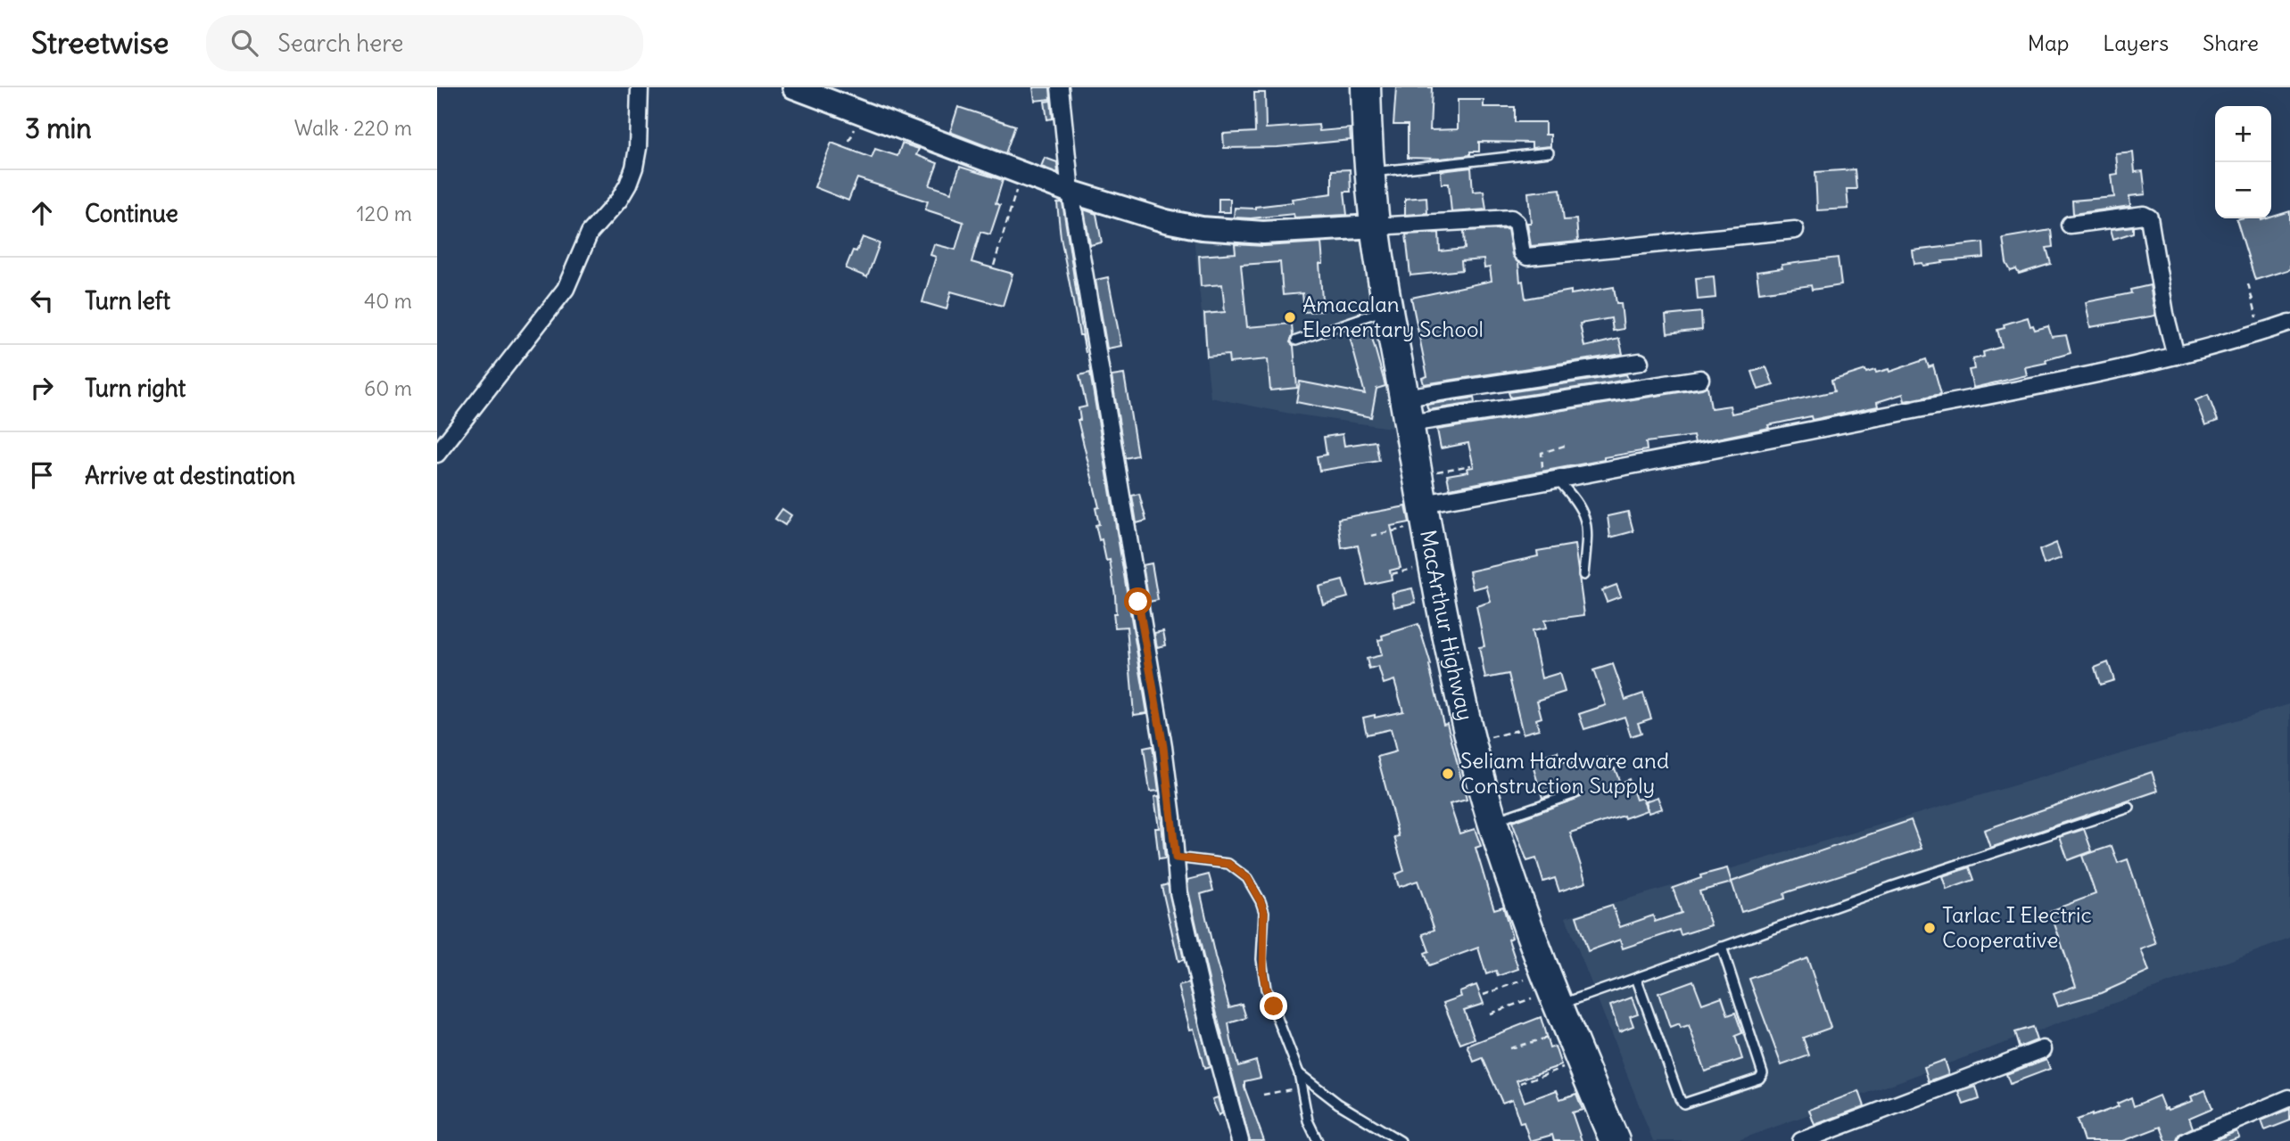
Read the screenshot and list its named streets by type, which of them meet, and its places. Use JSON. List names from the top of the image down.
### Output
{
  "streets": {
    "highway": ["MacArthur Highway"]
  },
  "places": ["Amacalan Elementary School", "Seliam Hardware and Construction Supply", "Tarlac I Electric Cooperative"],
  "page": {
    "header": "Streetwise",
    "search": "Search here",
    "nav": ["Map", "Layers", "Share"],
    "heading": ["3 min", "Walk · 220 m"],
    "map_buttons": ["+", "−"],
    "list": [
      ["Continue", "120 m"],
      ["Turn left", "40 m"],
      ["Turn right", "60 m"],
      "Arrive at destination"
    ]
  }
}
